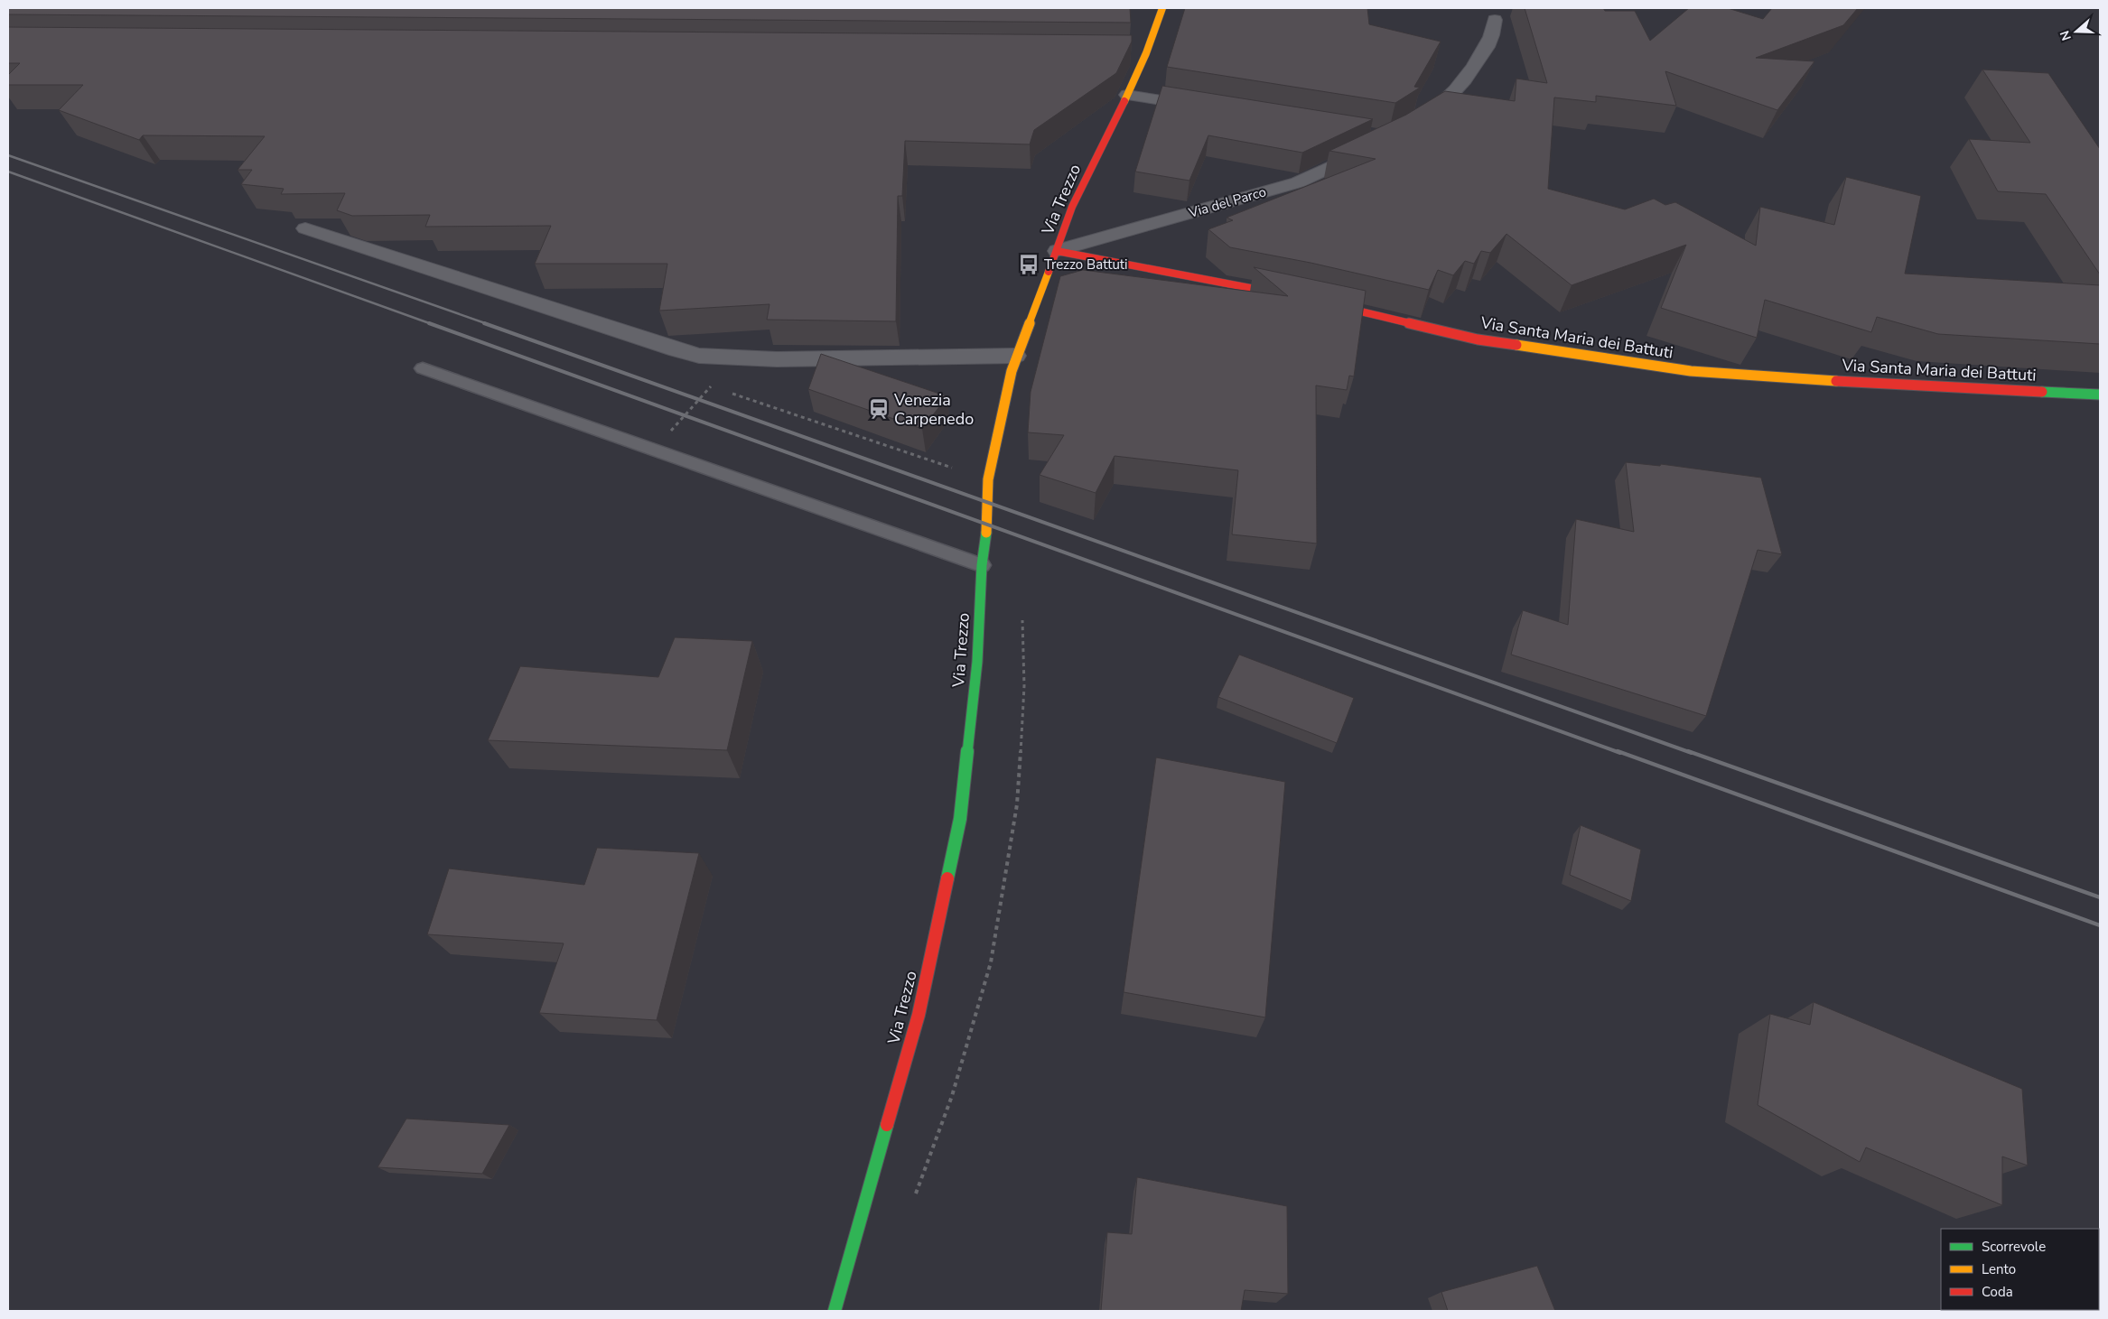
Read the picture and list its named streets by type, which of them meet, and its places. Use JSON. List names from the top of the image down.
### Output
{
  "streets": {
    "street": ["Via Trezzo", "Via del Parco", "Via Santa Maria dei Battuti"]
  },
  "crossings": [
    ["Via Trezzo", "Via del Parco"]
  ],
  "places": {
    "bus stop": ["Trezzo Battuti"],
    "station": ["Venezia Carpenedo"]
  },
  "legend": ["Scorrevole", "Lento", "Coda"],
  "north": "left"
}
